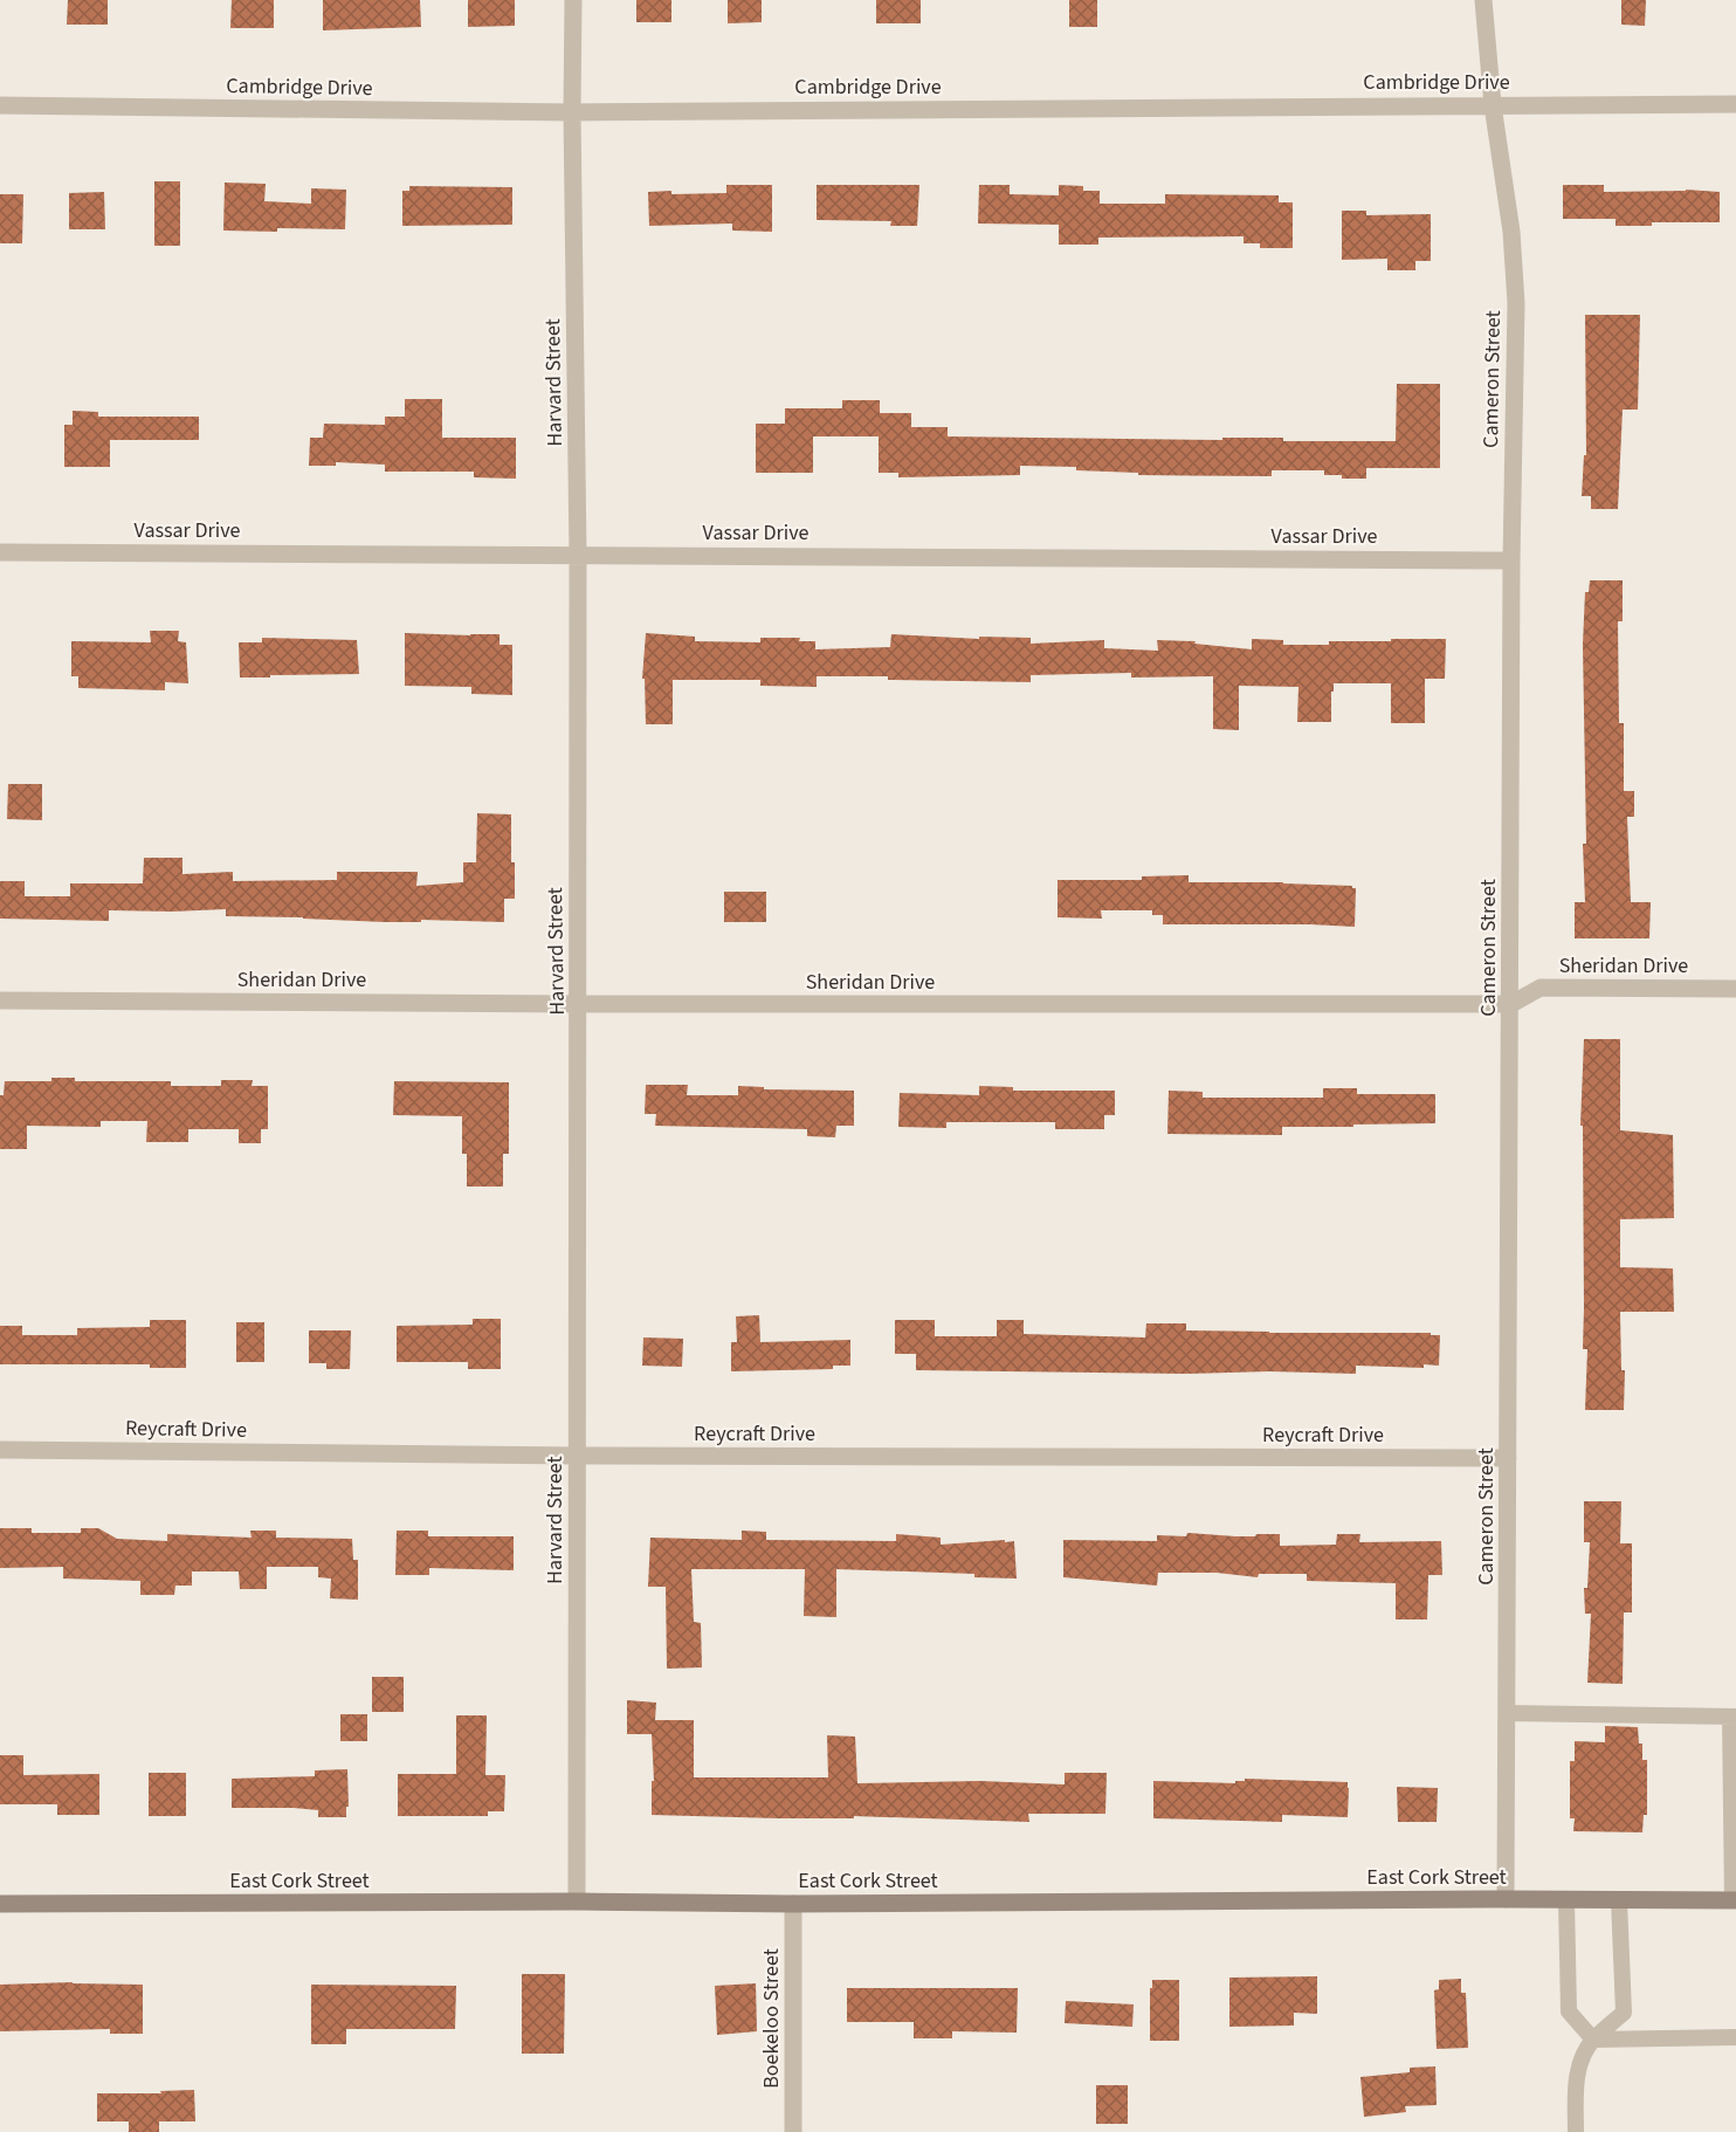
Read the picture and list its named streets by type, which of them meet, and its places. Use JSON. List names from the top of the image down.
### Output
{
  "streets": {
    "street": [
      "Cambridge Drive",
      "Cameron Street",
      "Harvard Street",
      "Vassar Drive",
      "Sheridan Drive",
      "Reycraft Drive",
      "East Cork Street",
      "Boekeloo Street"
    ]
  },
  "crossings": [
    ["Cambridge Drive", "Cameron Street"],
    ["Cambridge Drive", "Harvard Street"],
    ["Cameron Street", "Vassar Drive"],
    ["Cameron Street", "Sheridan Drive"],
    ["Cameron Street", "Reycraft Drive"],
    ["Cameron Street", "East Cork Street"],
    ["Harvard Street", "Vassar Drive"],
    ["Harvard Street", "Sheridan Drive"],
    ["Harvard Street", "Reycraft Drive"],
    ["Harvard Street", "East Cork Street"],
    ["East Cork Street", "Boekeloo Street"]
  ]
}
